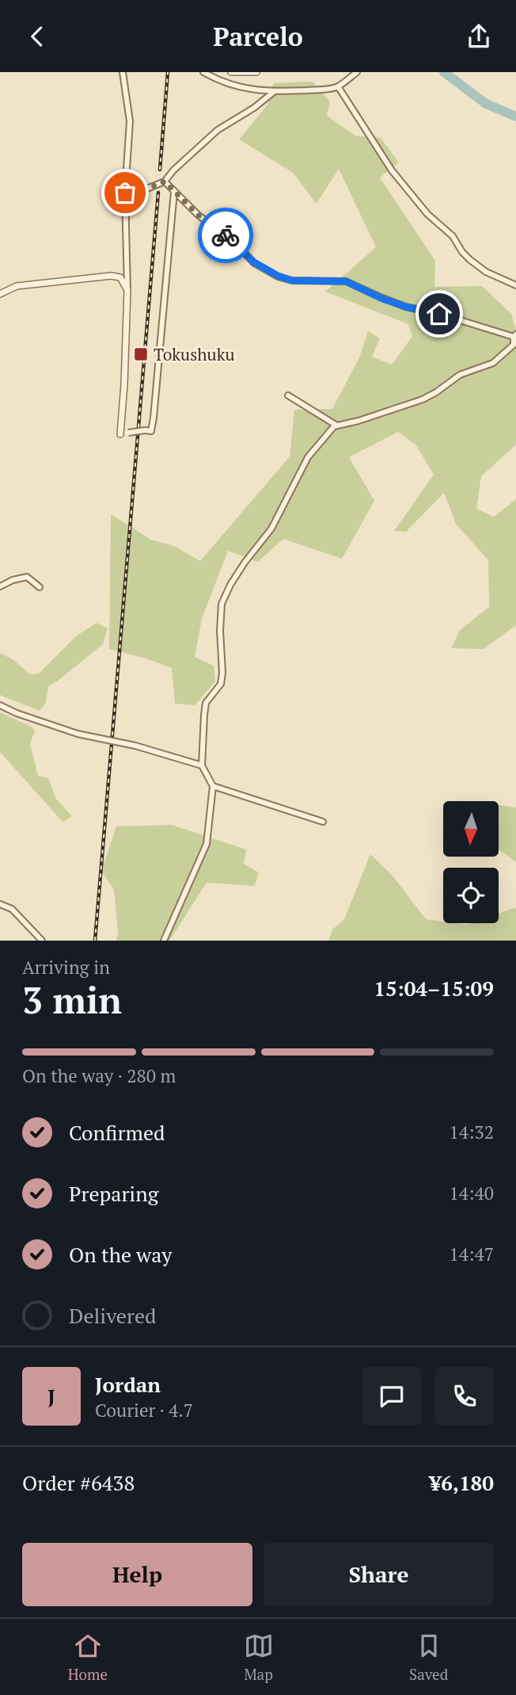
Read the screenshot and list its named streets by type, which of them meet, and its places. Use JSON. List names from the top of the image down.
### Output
{
  "places": {
    "transit": ["Tokushuku"]
  },
  "north": "bottom",
  "page": {
    "header": "Parcelo",
    "heading": ["3 min", "Arriving in", "15:04–15:09"],
    "panel": [
      "Jordan",
      "Courier · 4.7",
      "Order #6438",
      "¥6,180"
    ],
    "bar": "On the way · 280 m",
    "list": [
      ["Confirmed", "14:32"],
      ["Preparing", "14:40"],
      ["On the way", "14:47"],
      "Delivered"
    ],
    "round": "J",
    "buttons": ["Help", "Share"],
    "tabs": ["Home", "Map", "Saved"]
  }
}
